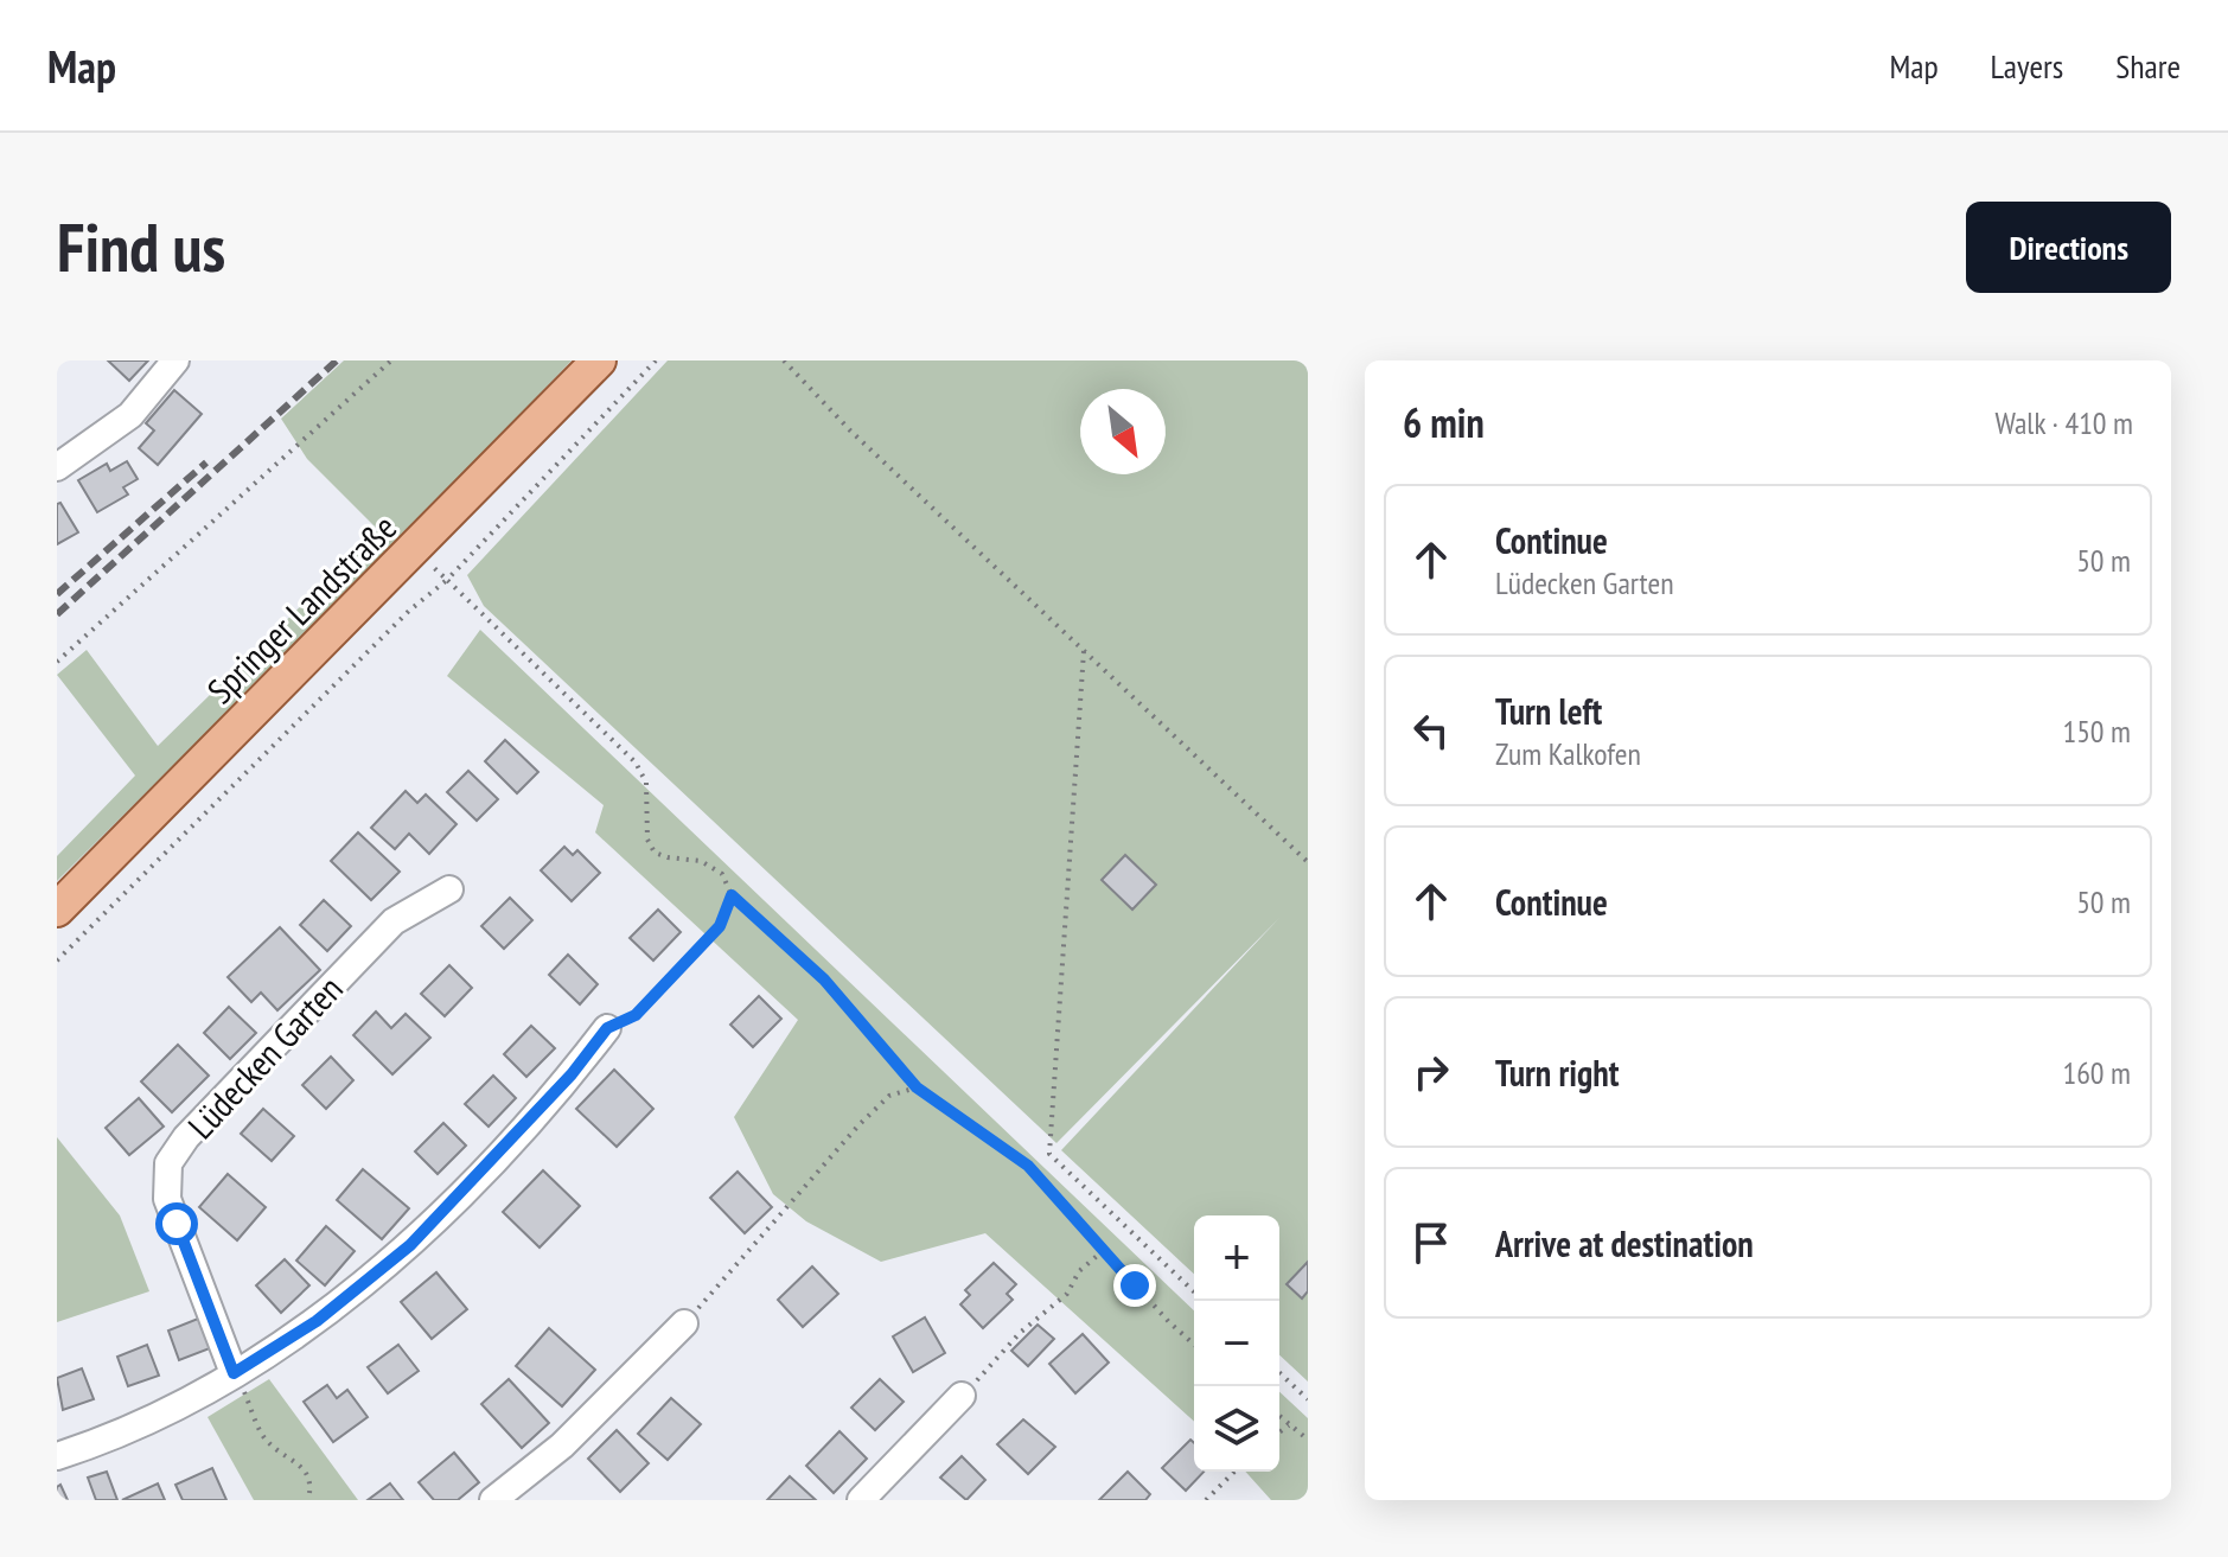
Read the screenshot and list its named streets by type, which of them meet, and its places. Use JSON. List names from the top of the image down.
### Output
{
  "streets": {
    "main road": ["Springer Landstraße"],
    "street": ["Lüdecken Garten"]
  },
  "north": "bottom right",
  "page": {
    "header": "Map",
    "nav": ["Map", "Layers", "Share"],
    "buttons": "Directions",
    "title": "Find us",
    "heading": ["6 min", "Walk · 410 m"],
    "list": [
      ["Continue", "Lüdecken Garten", "50 m"],
      ["Turn left", "Zum Kalkofen", "150 m"],
      ["Continue", "50 m"],
      ["Turn right", "160 m"],
      "Arrive at destination"
    ],
    "map_buttons": ["+", "−"]
  }
}
